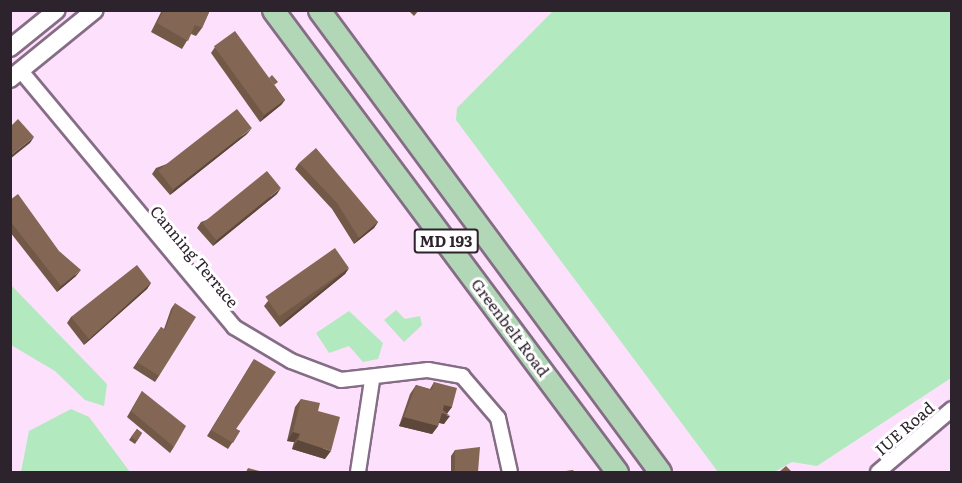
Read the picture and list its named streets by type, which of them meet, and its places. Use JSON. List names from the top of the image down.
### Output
{
  "streets": {
    "main road": ["MD 193", "Greenbelt Road"],
    "street": ["Canning Terrace", "IUE Road"]
  }
}
